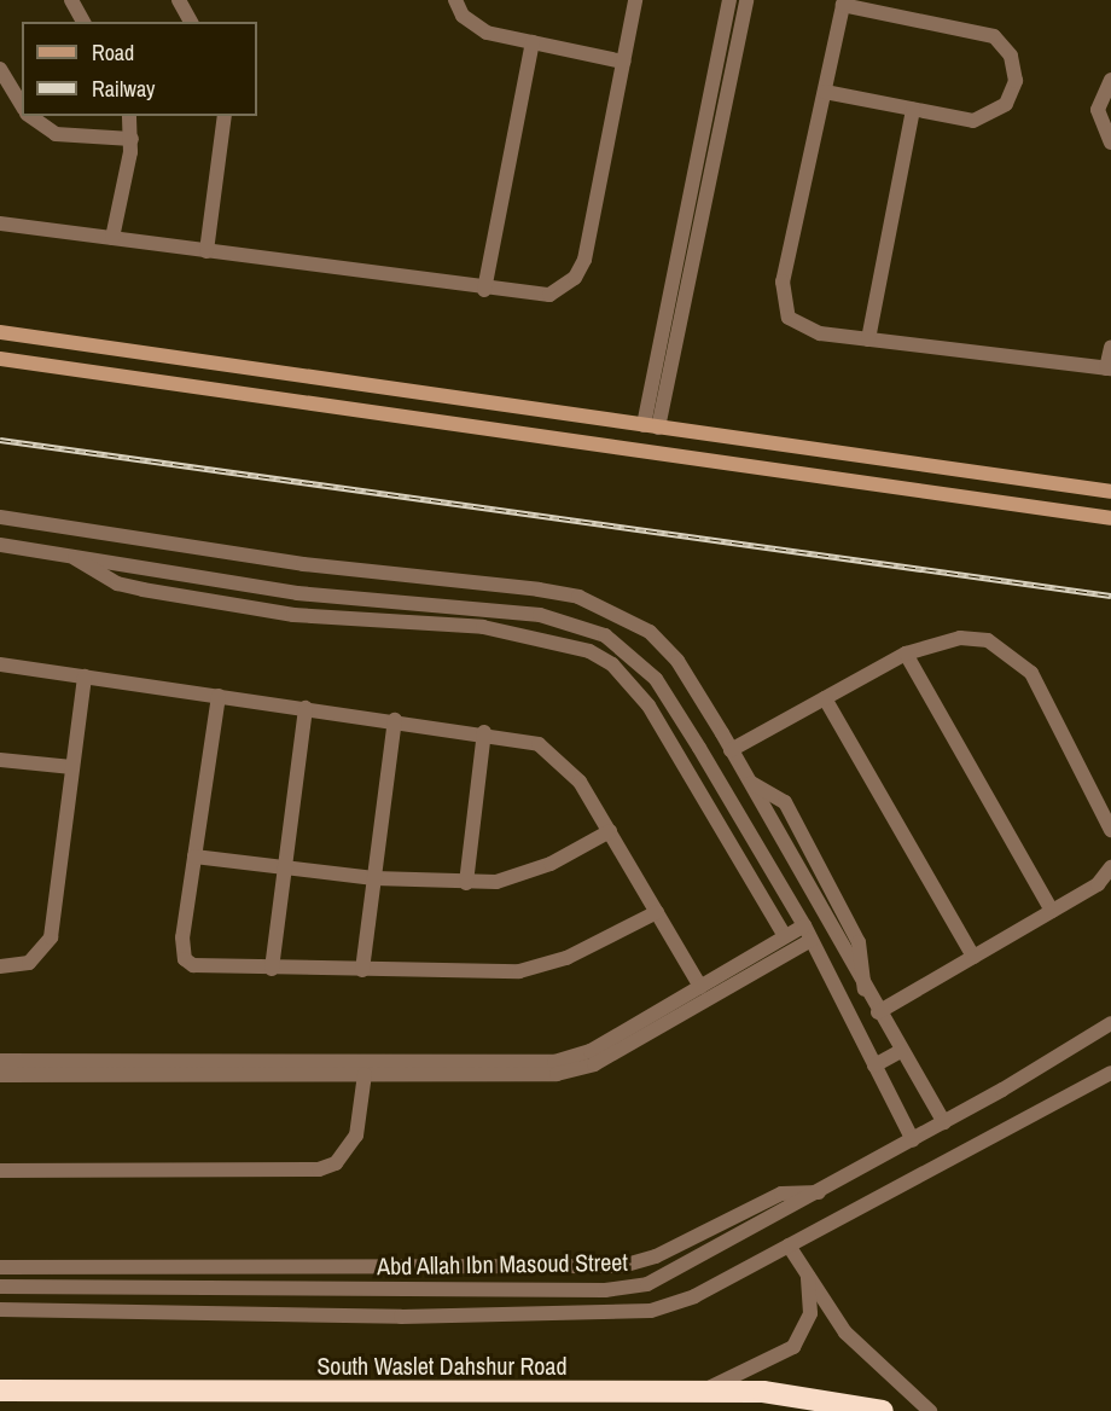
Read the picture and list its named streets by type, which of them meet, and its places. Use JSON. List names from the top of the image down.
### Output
{
  "streets": {
    "highway": ["South Waslet Dahshur Road"],
    "street": ["Abd Allah Ibn Masoud Street"]
  },
  "legend": ["Road", "Railway"]
}
